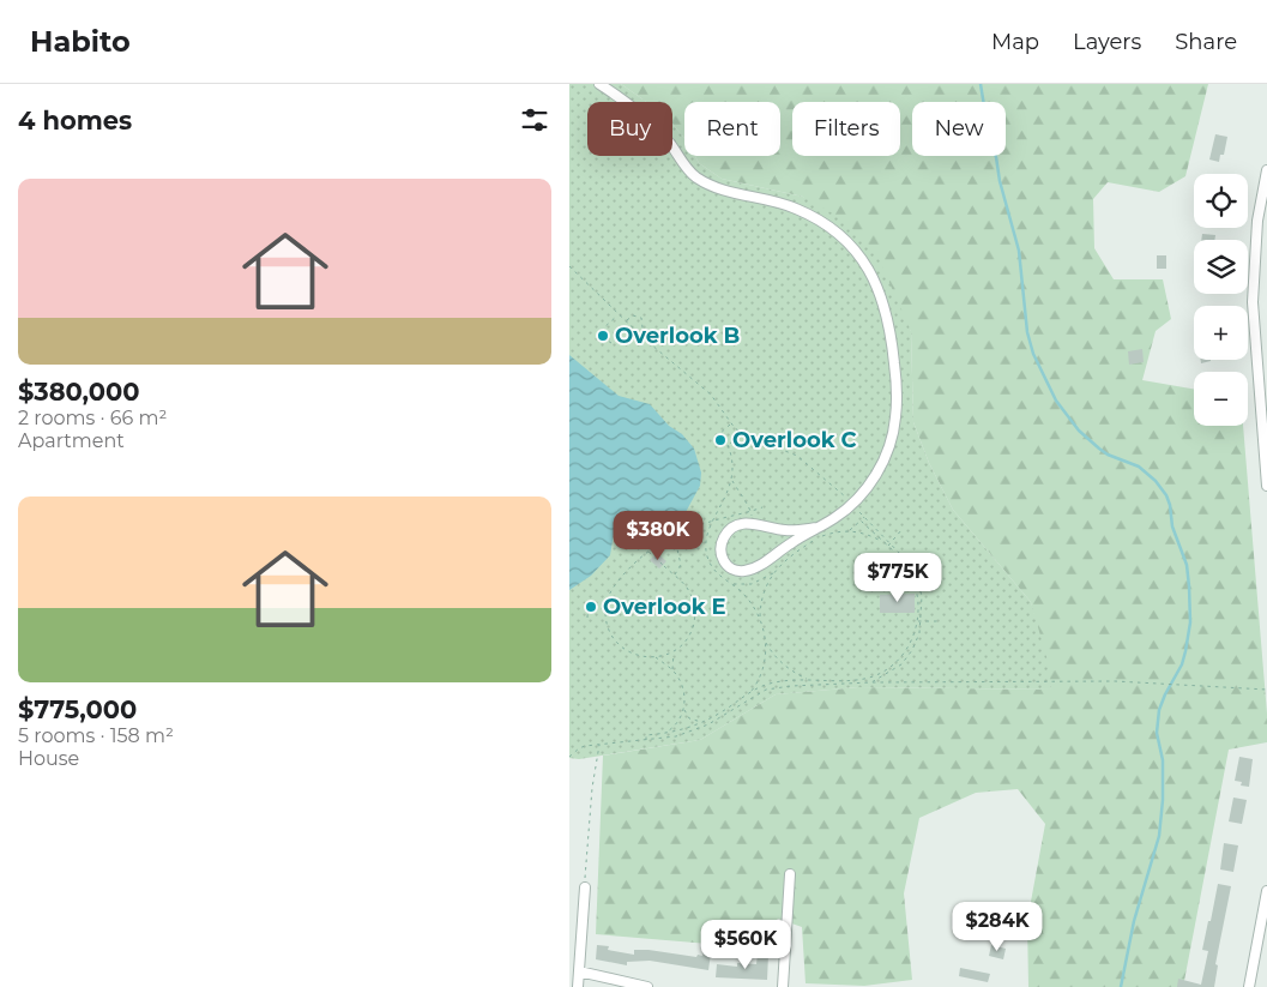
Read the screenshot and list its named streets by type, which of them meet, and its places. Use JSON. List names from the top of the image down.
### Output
{
  "places": ["Overlook B", "Overlook C", "Overlook E"],
  "page": {
    "header": "Habito",
    "nav": ["Map", "Layers", "Share"],
    "heading": "4 homes",
    "chip": [
      "Buy",
      "Rent",
      "Filters",
      "New"
    ],
    "list": [
      {
        "name": "$380,000",
        "note": "2 rooms · 66 m² · Apartment"
      },
      {
        "name": "$775,000",
        "note": "5 rooms · 158 m² · House"
      }
    ],
    "map_buttons": ["+", "−"],
    "price": [
      "$380K",
      "$775K",
      "$284K",
      "$560K"
    ]
  }
}
